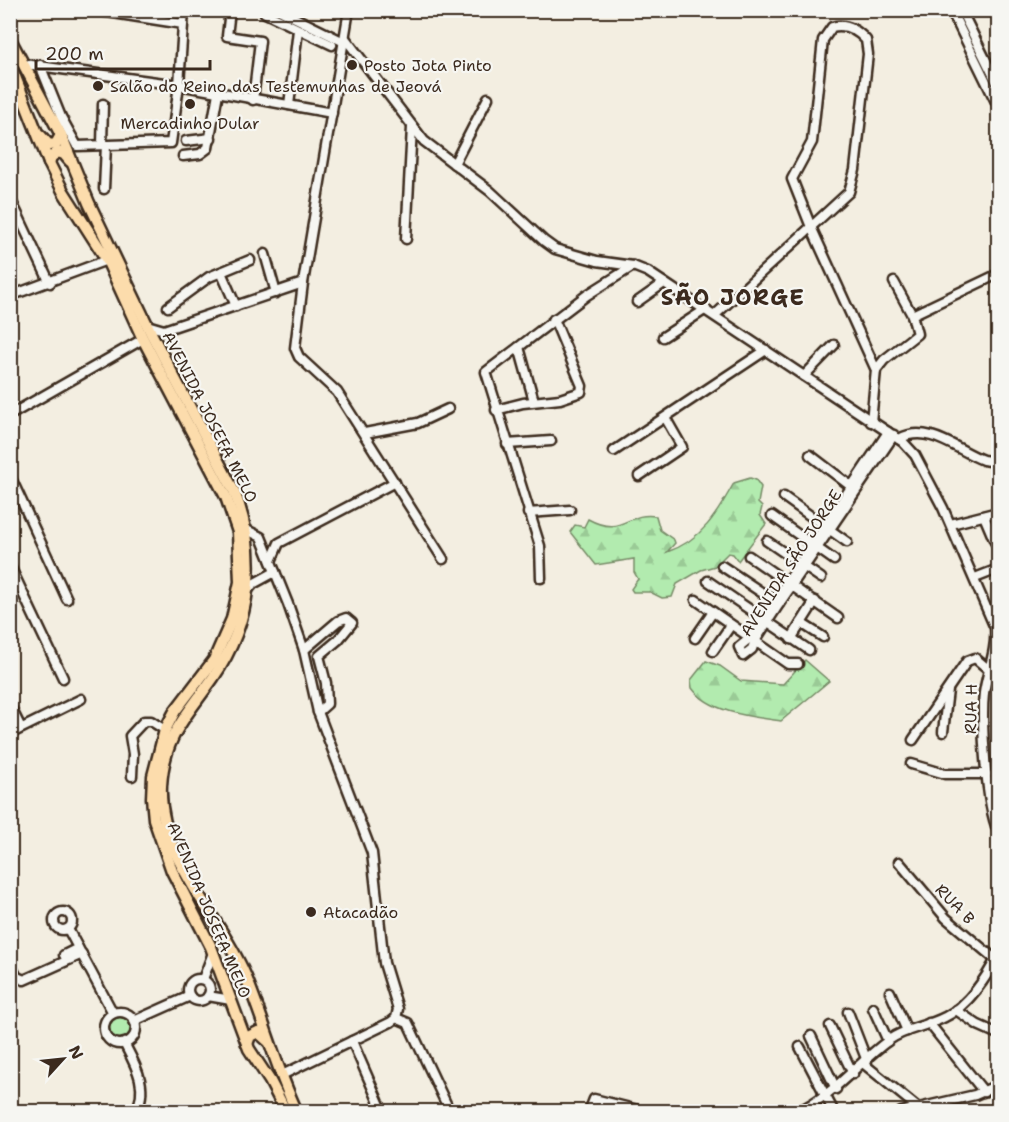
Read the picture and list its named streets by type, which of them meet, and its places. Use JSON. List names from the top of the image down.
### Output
{
  "streets": {
    "main road": ["AVENIDA JOSEFA MELO"],
    "street": ["AVENIDA SÃO JORGE", "RUA H", "RUA B"]
  },
  "districts": ["SÃO JORGE"],
  "places": [
    "Posto Jota Pinto",
    "Salão do Reino das Testemunhas de Jeová",
    "Mercadinho Dular",
    "Atacadão"
  ],
  "scale_bar": "200 m",
  "north": "top right"
}
